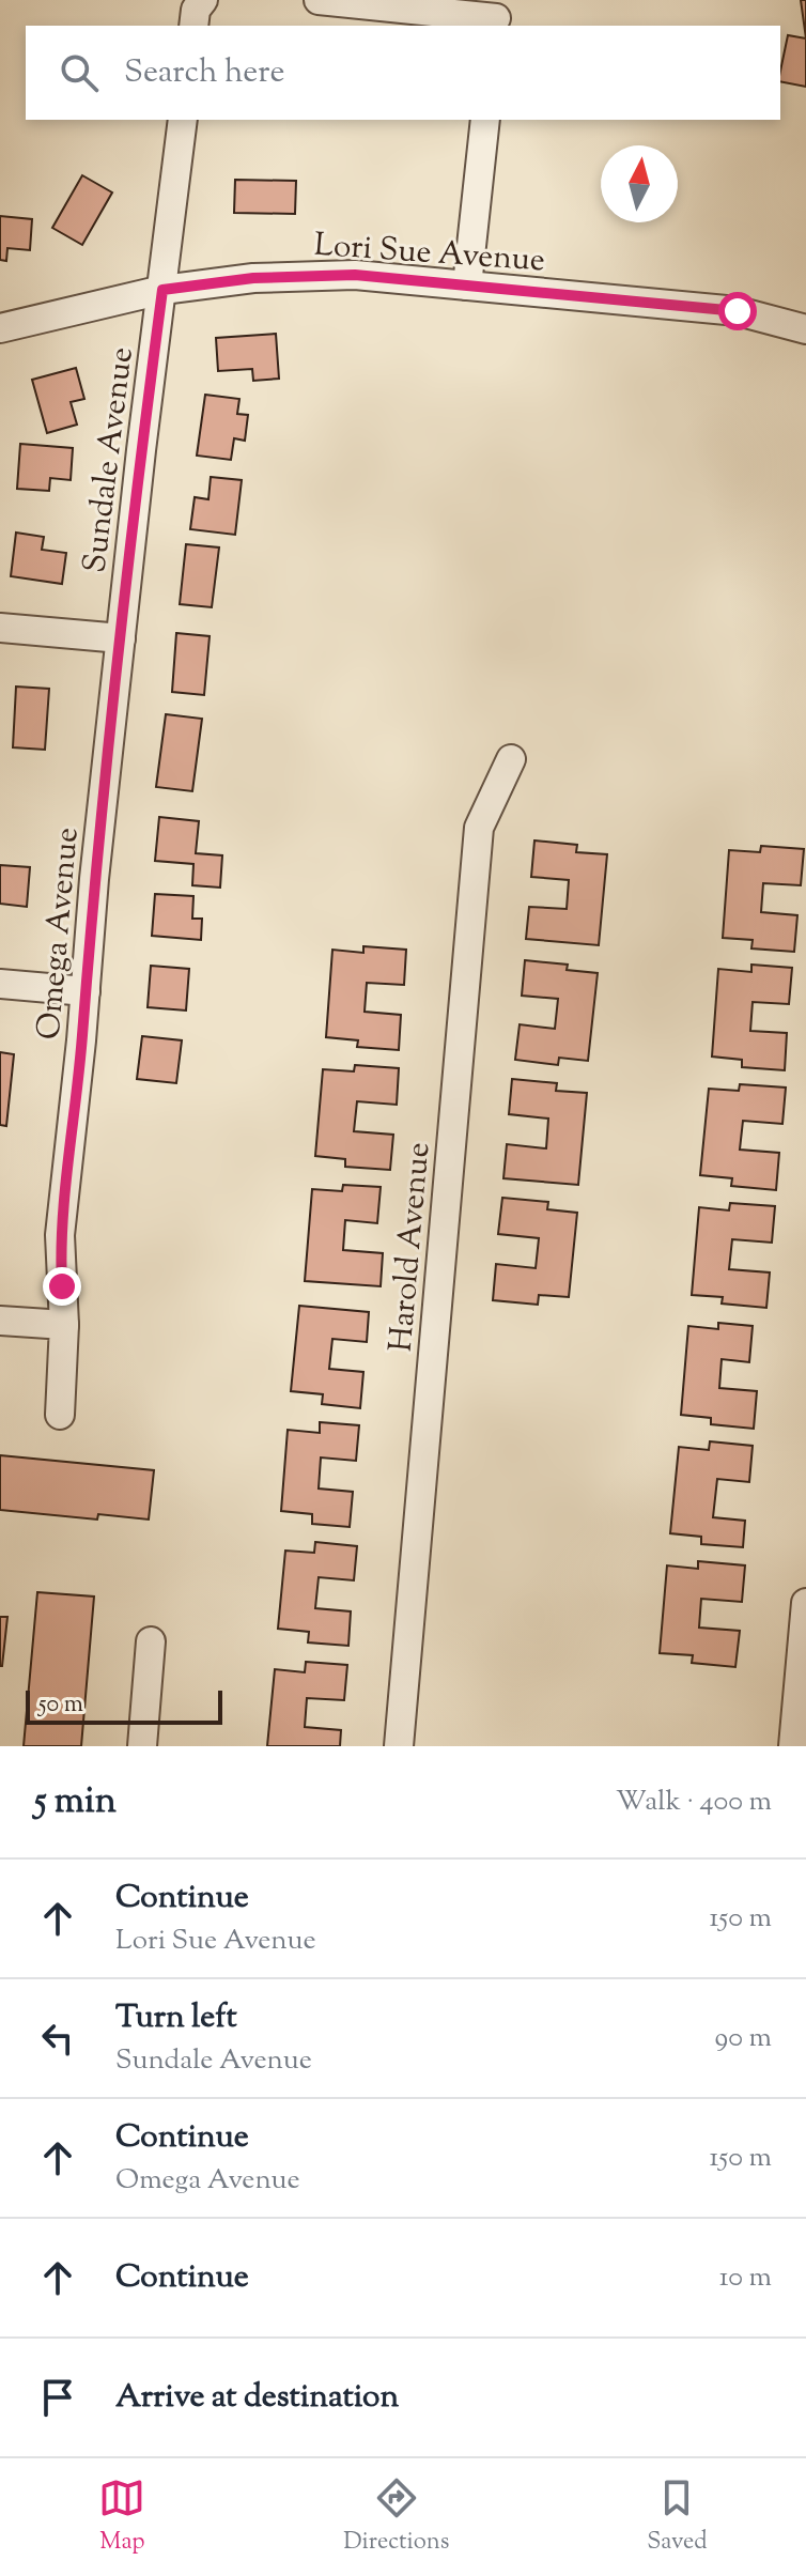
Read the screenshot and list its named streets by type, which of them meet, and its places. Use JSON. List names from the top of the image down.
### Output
{
  "streets": {
    "street": [
      "Lori Sue Avenue",
      "Sundale Avenue",
      "Omega Avenue",
      "Harold Avenue"
    ]
  },
  "crossings": [
    ["Lori Sue Avenue", "Sundale Avenue"],
    ["Sundale Avenue", "Omega Avenue"]
  ],
  "scale_bar": "50 m",
  "north": "top",
  "page": {
    "search": "Search here",
    "scale": "50 m",
    "heading": ["5 min", "Walk · 400 m"],
    "list": [
      ["Continue", "Lori Sue Avenue", "150 m"],
      ["Turn left", "Sundale Avenue", "90 m"],
      ["Continue", "Omega Avenue", "150 m"],
      ["Continue", "10 m"],
      "Arrive at destination"
    ],
    "nav": ["Map", "Directions", "Saved"]
  }
}
